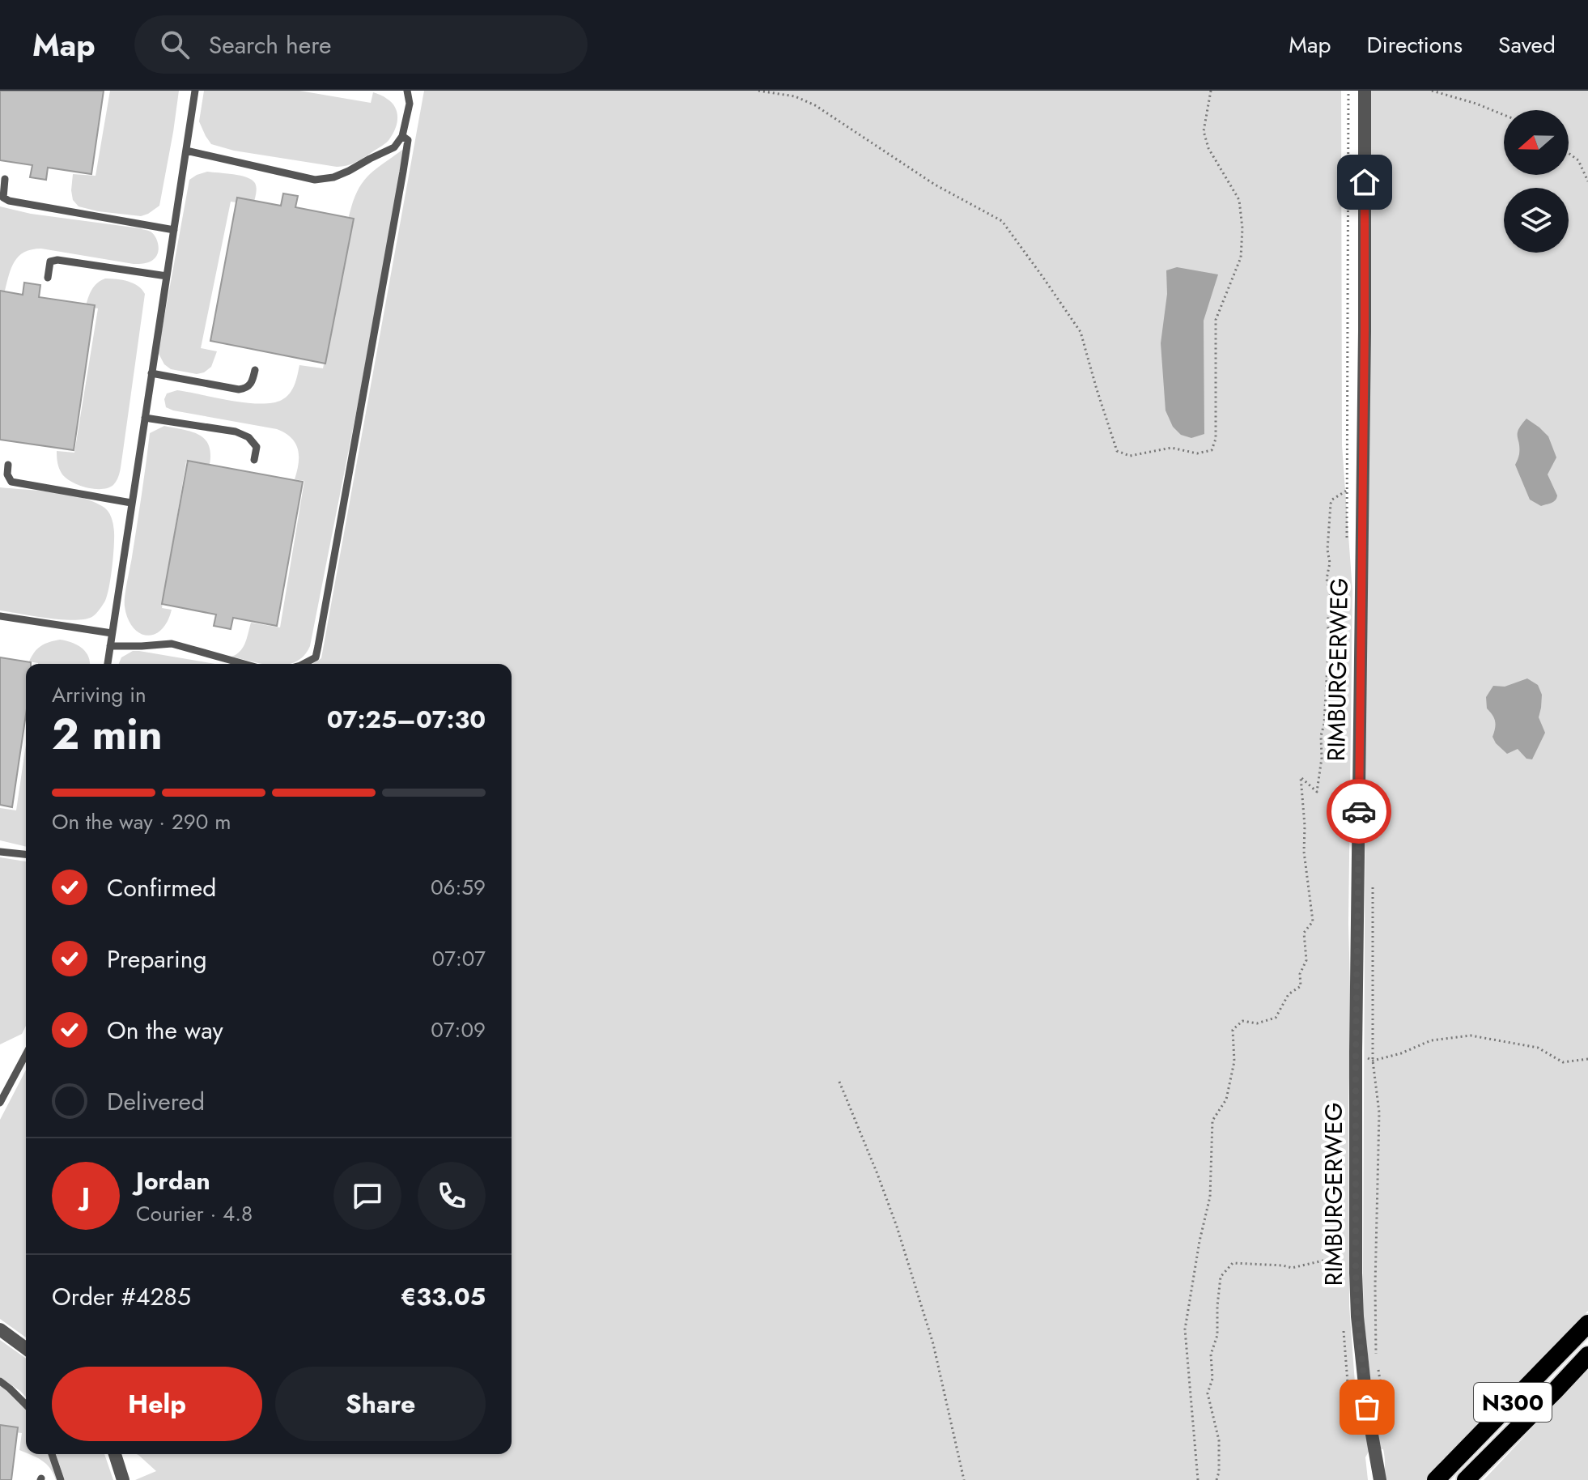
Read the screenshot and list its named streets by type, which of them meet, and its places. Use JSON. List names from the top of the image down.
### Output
{
  "streets": {
    "highway": ["N300"],
    "street": ["RIMBURGERWEG"]
  },
  "north": "left",
  "page": {
    "header": "Map",
    "search": "Search here",
    "nav": ["Map", "Directions", "Saved"],
    "heading": ["2 min", "Arriving in", "07:25–07:30"],
    "panel": [
      "Jordan",
      "Courier · 4.8",
      "Order #4285",
      "€33.05"
    ],
    "bar": "On the way · 290 m",
    "list": [
      ["Confirmed", "06:59"],
      ["Preparing", "07:07"],
      ["On the way", "07:09"],
      "Delivered"
    ],
    "round": "J",
    "buttons": ["Help", "Share"]
  }
}
